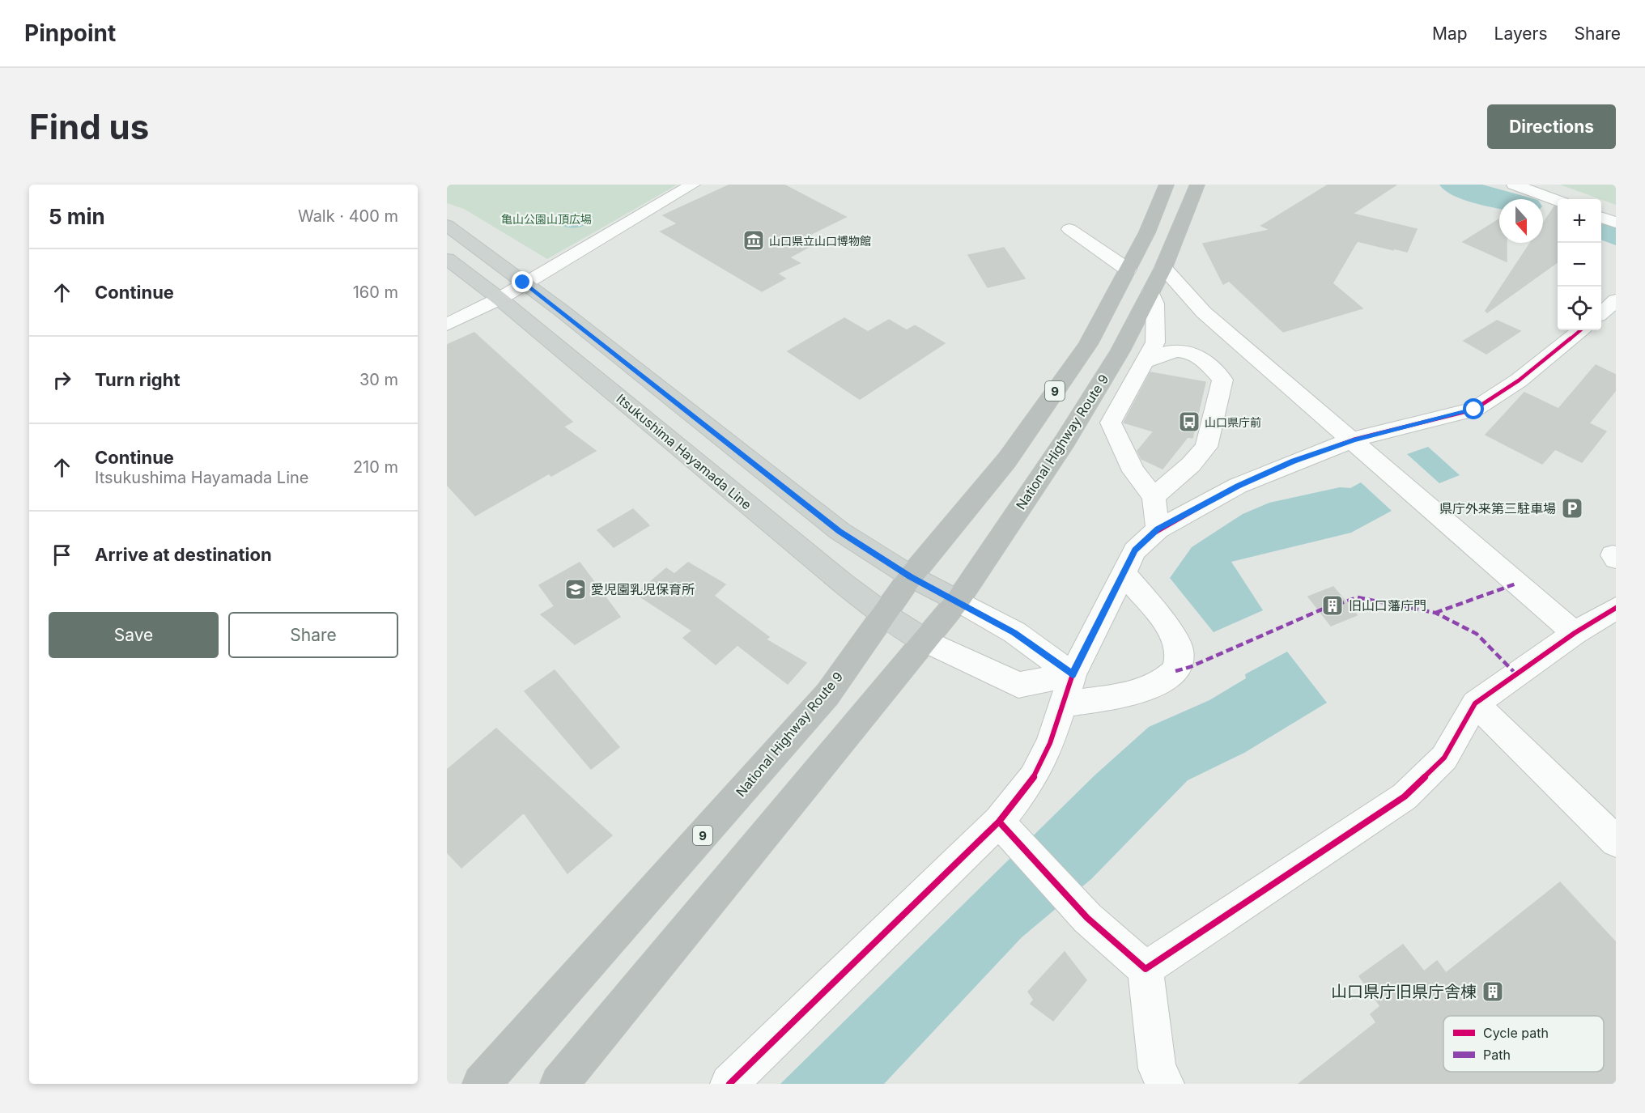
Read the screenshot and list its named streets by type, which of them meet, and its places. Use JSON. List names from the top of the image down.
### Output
{
  "streets": {
    "highway": ["9", "National Highway Route 9"],
    "main road": ["Itsukushima Hayamada Line"]
  },
  "crossings": [
    ["National Highway Route 9", "Itsukushima Hayamada Line"]
  ],
  "parks": ["亀山公園山頂広場"],
  "places": {
    "museum": ["山口県立山口博物館"],
    "bus stop": ["山口県庁前"],
    "parking": ["県庁外来第三駐車場"],
    "school or university": ["愛児園乳児保育所"],
    "building": ["旧山口藩庁門", "山口県庁旧県庁舎棟"]
  },
  "legend": ["Cycle path", "Path"],
  "north": "bottom",
  "page": {
    "header": "Pinpoint",
    "nav": ["Map", "Layers", "Share"],
    "buttons": [
      "Directions",
      ["Save", "Share"]
    ],
    "title": "Find us",
    "heading": ["5 min", "Walk · 400 m"],
    "map_buttons": ["+", "−"],
    "list": [
      ["Continue", "160 m"],
      ["Turn right", "30 m"],
      ["Continue", "Itsukushima Hayamada Line", "210 m"],
      "Arrive at destination"
    ]
  }
}
